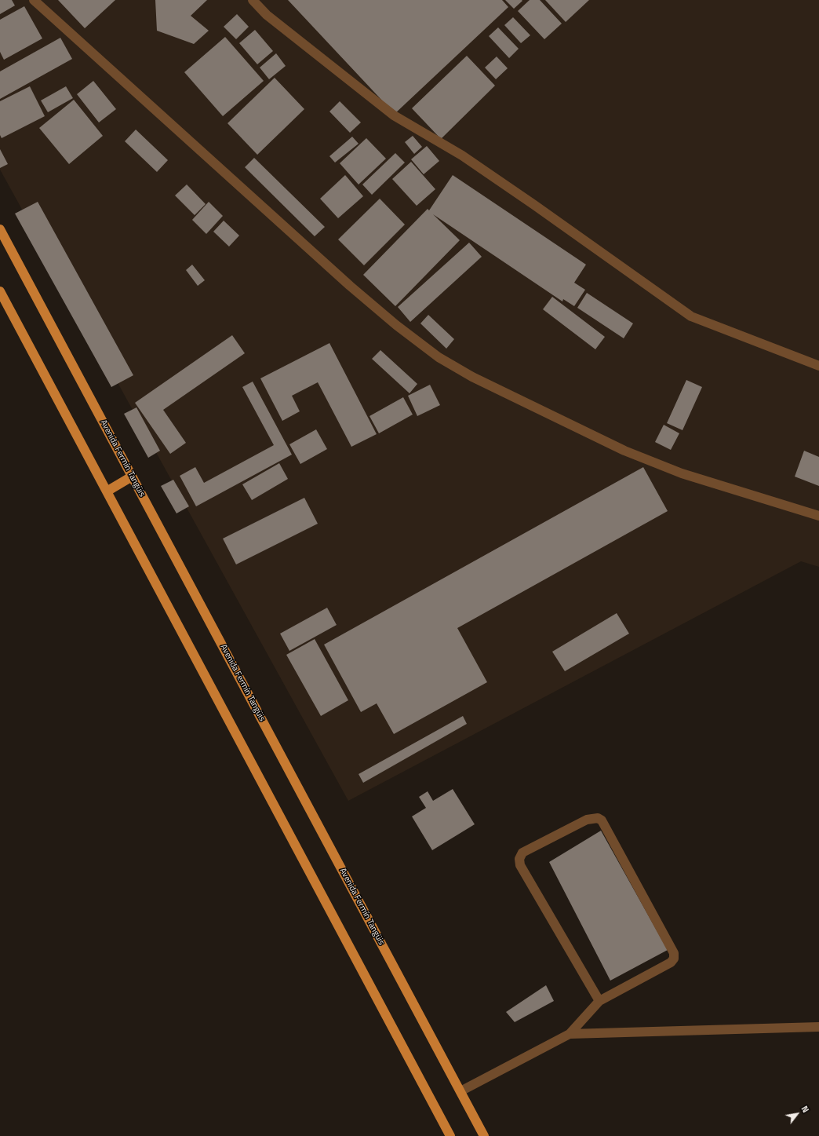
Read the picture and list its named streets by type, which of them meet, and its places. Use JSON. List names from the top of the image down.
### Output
{
  "streets": {
    "main road": ["Avenida Fermín Tangüis"]
  },
  "north": "top right"
}
